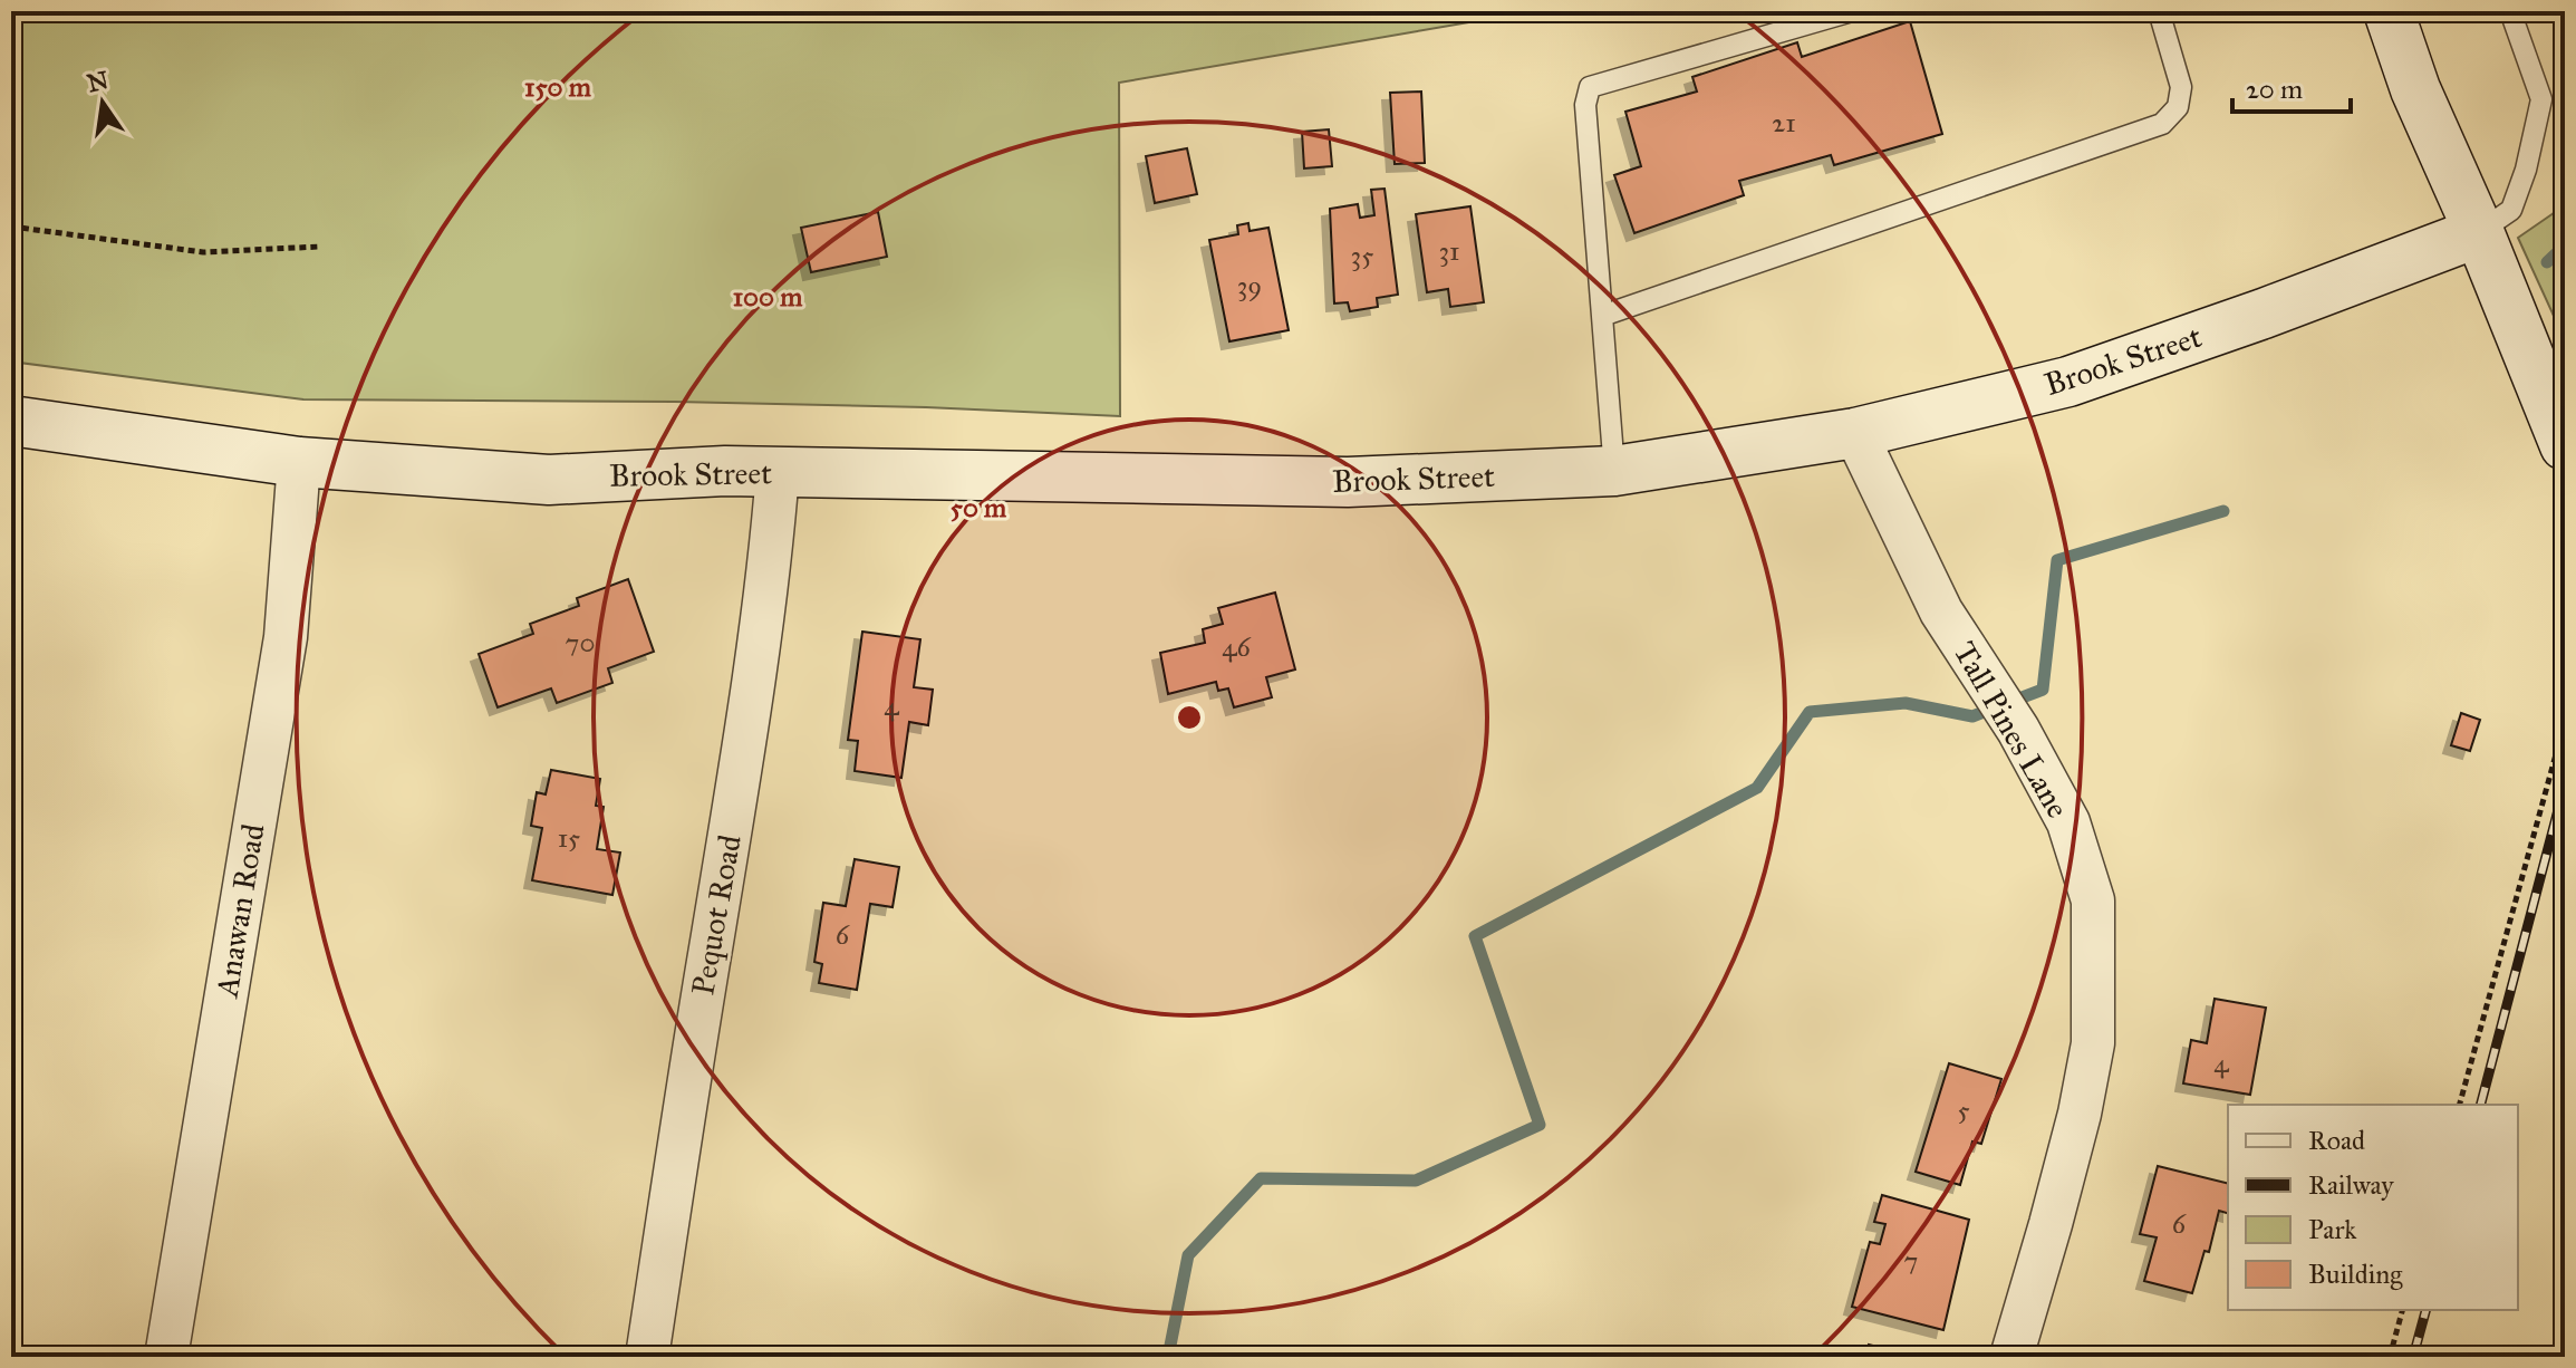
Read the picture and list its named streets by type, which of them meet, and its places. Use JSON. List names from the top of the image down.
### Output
{
  "streets": {
    "main road": ["Brook Street"],
    "street": ["Tall Pines Lane", "Anawan Road", "Pequot Road"]
  },
  "crossings": [
    ["Brook Street", "Tall Pines Lane"],
    ["Brook Street", "Anawan Road"],
    ["Brook Street", "Pequot Road"]
  ],
  "house_numbers": [
    "21",
    "31",
    "35",
    "39",
    "70",
    "46",
    "4",
    "15",
    "6",
    "4",
    "5",
    "6",
    "7"
  ],
  "legend": [
    "Road",
    "Railway",
    "Park",
    "Building"
  ],
  "scale_bar": "20 m",
  "north": "top",
  "rings": ["150 m", "100 m", "50 m"]
}
